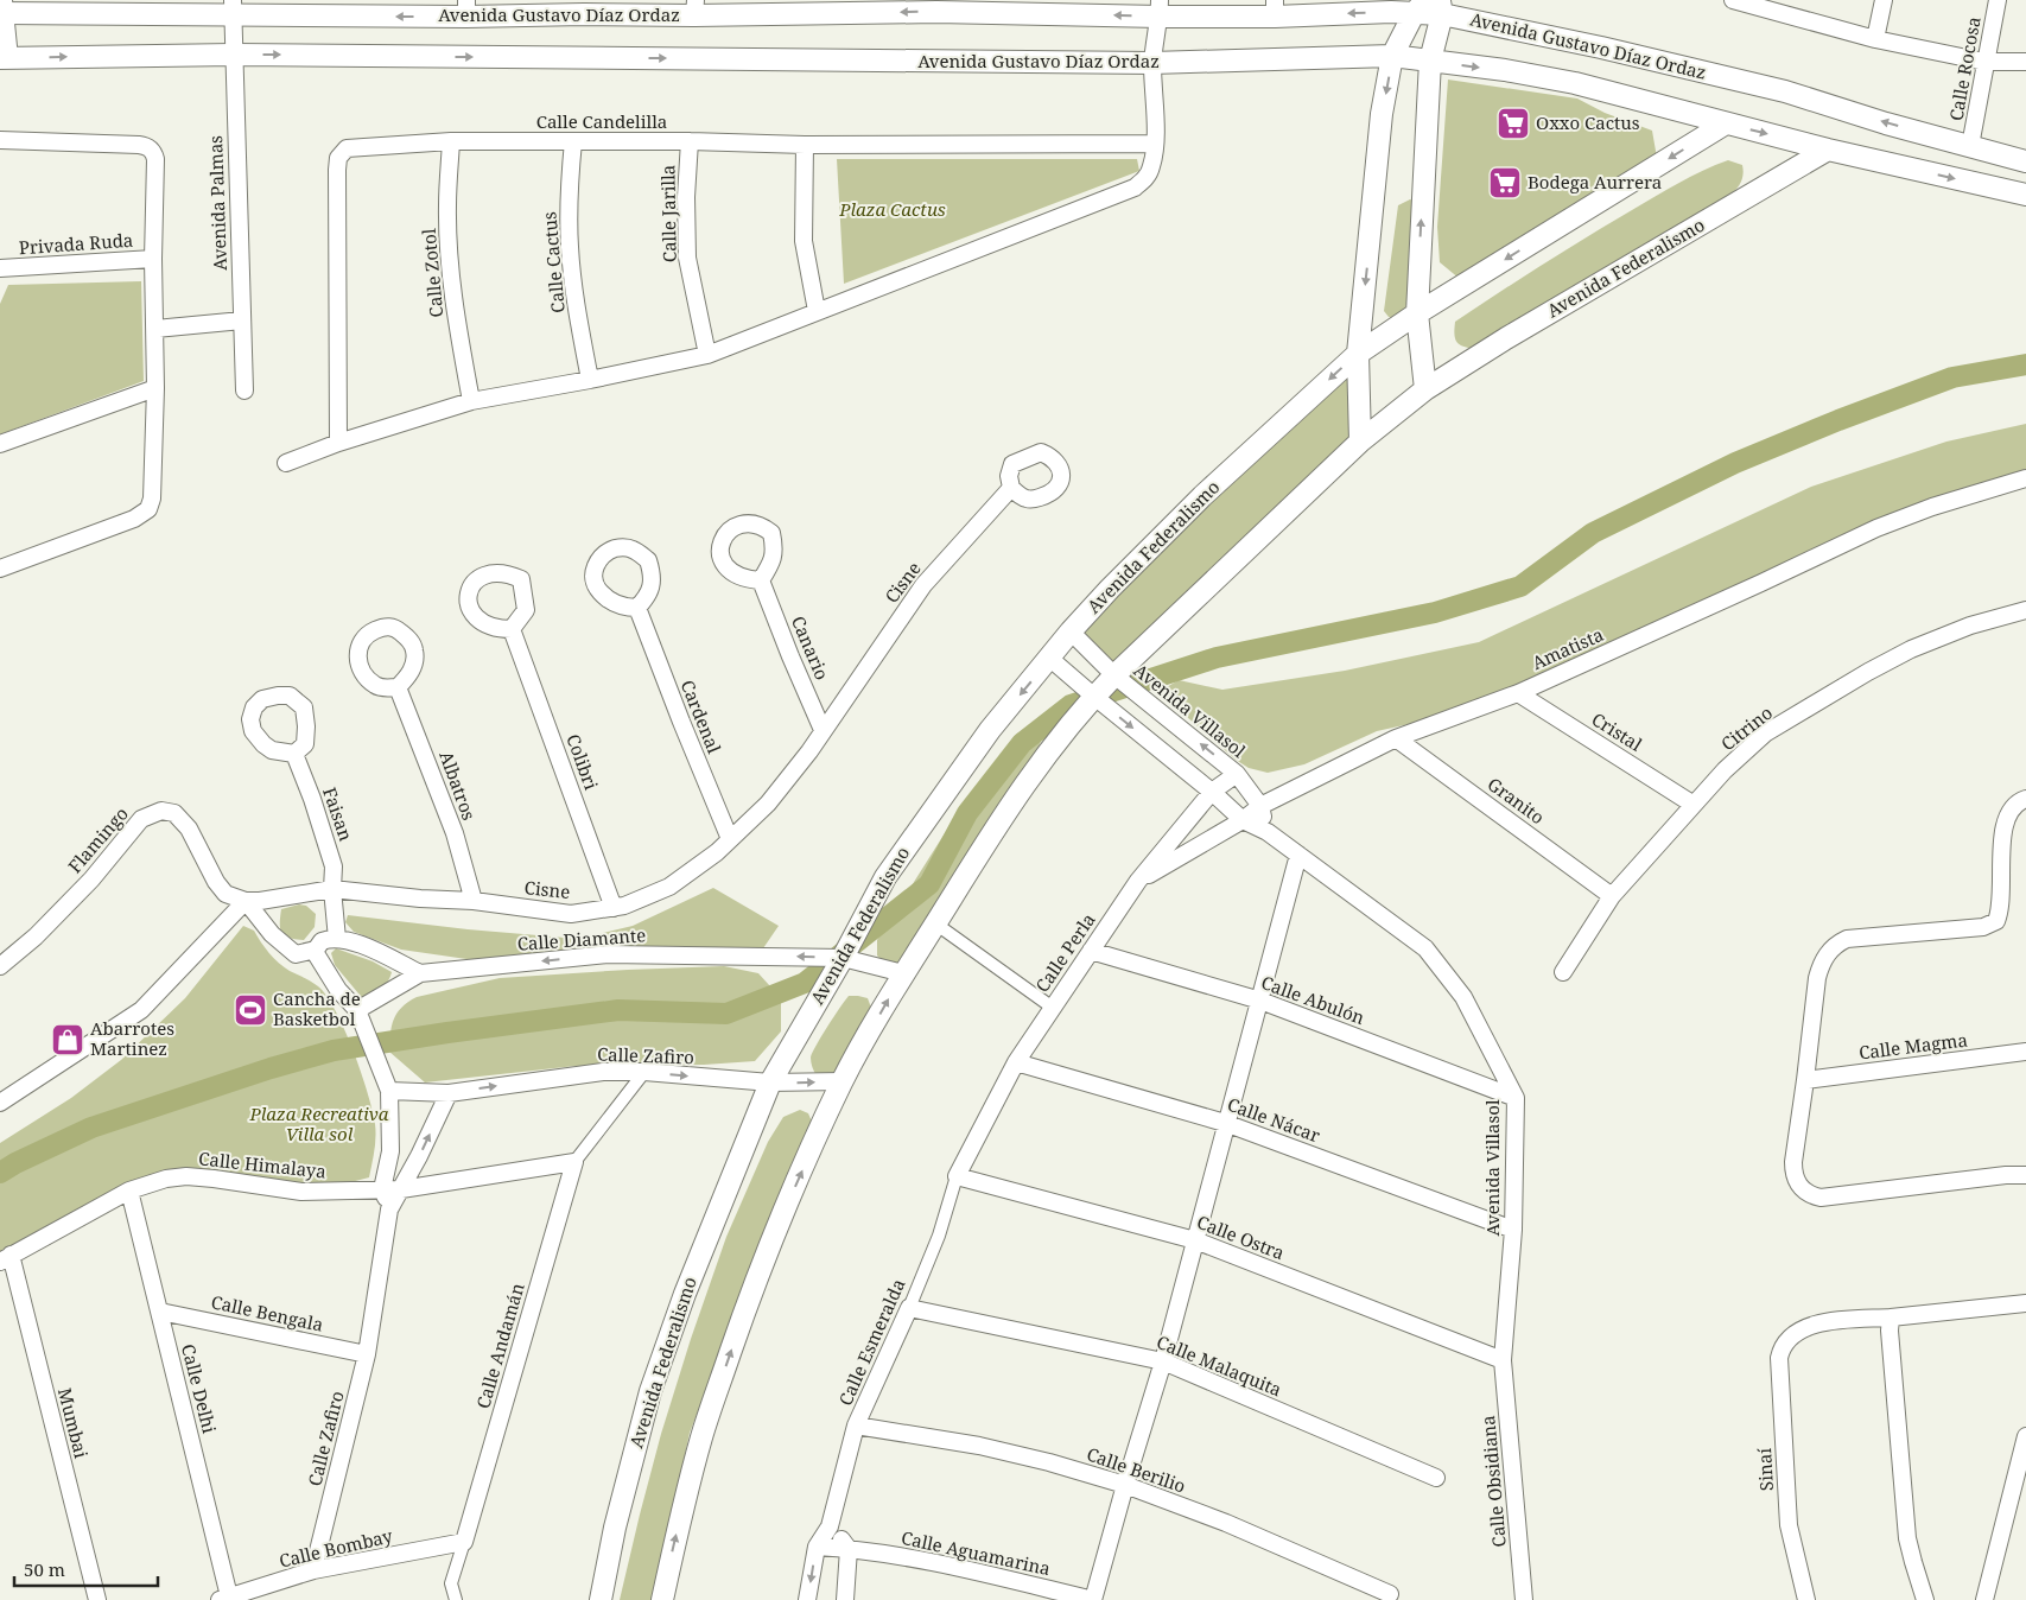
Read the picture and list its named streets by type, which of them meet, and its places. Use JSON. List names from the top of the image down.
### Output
{
  "streets": {
    "street": [
      "Avenida Gustavo Díaz Ordaz",
      "Calle Rocosa",
      "Calle Candelilla",
      "Avenida Palmas",
      "Calle Jarilla",
      "Privada Ruda",
      "Calle Cactus",
      "Avenida Federalismo",
      "Calle Zotol",
      "Cisne",
      "Canario",
      "Amatista",
      "Avenida Villasol",
      "Cardenal",
      "Citrino",
      "Cristal",
      "Colibri",
      "Albatros",
      "Granito",
      "Faisan",
      "Flamingo",
      "Calle Diamante",
      "Calle Perla",
      "Calle Abulón",
      "Calle Magma",
      "Calle Zafiro",
      "Calle Nácar",
      "Calle Himalaya",
      "Calle Ostra",
      "Calle Bengala",
      "Calle Esmeralda",
      "Calle Andamán",
      "Calle Malaquita",
      "Calle Delhi",
      "Mumbai",
      "Sinaí",
      "Calle Berilio",
      "Calle Obsidiana",
      "Calle Bombay",
      "Calle Aguamarina"
    ]
  },
  "crossings": [
    ["Avenida Gustavo Díaz Ordaz", "Calle Rocosa"],
    ["Avenida Gustavo Díaz Ordaz", "Avenida Palmas"],
    ["Avenida Gustavo Díaz Ordaz", "Avenida Federalismo"],
    ["Calle Candelilla", "Calle Jarilla"],
    ["Calle Candelilla", "Calle Cactus"],
    ["Calle Candelilla", "Calle Zotol"],
    ["Avenida Federalismo", "Avenida Villasol"],
    ["Avenida Federalismo", "Calle Diamante"],
    ["Avenida Federalismo", "Calle Zafiro"],
    ["Cisne", "Canario"],
    ["Cisne", "Cardenal"],
    ["Cisne", "Colibri"],
    ["Cisne", "Albatros"],
    ["Cisne", "Faisan"],
    ["Cisne", "Flamingo"],
    ["Amatista", "Avenida Villasol"],
    ["Amatista", "Cristal"],
    ["Amatista", "Granito"],
    ["Amatista", "Calle Perla"],
    ["Avenida Villasol", "Calle Perla"],
    ["Avenida Villasol", "Calle Abulón"],
    ["Avenida Villasol", "Calle Nácar"],
    ["Avenida Villasol", "Calle Ostra"],
    ["Avenida Villasol", "Calle Obsidiana"],
    ["Citrino", "Cristal"],
    ["Citrino", "Granito"],
    ["Calle Perla", "Calle Abulón"],
    ["Calle Perla", "Calle Nácar"],
    ["Calle Perla", "Calle Ostra"],
    ["Calle Perla", "Calle Esmeralda"],
    ["Calle Zafiro", "Calle Himalaya"],
    ["Calle Zafiro", "Calle Bengala"],
    ["Calle Zafiro", "Calle Bombay"],
    ["Calle Himalaya", "Calle Andamán"],
    ["Calle Himalaya", "Calle Delhi"],
    ["Calle Himalaya", "Mumbai"],
    ["Calle Ostra", "Calle Esmeralda"],
    ["Calle Ostra", "Calle Obsidiana"],
    ["Calle Bengala", "Calle Delhi"],
    ["Calle Esmeralda", "Calle Malaquita"],
    ["Calle Esmeralda", "Calle Berilio"],
    ["Calle Esmeralda", "Calle Aguamarina"],
    ["Calle Andamán", "Calle Bombay"],
    ["Calle Delhi", "Calle Bombay"]
  ],
  "one_way": ["Calle Diamante", "Calle Zafiro"],
  "parks": ["Plaza Cactus", "Plaza Recreativa Villa sol"],
  "places": {
    "supermarket": ["Oxxo Cactus", "Bodega Aurrera"],
    "sports": ["Cancha de Basketbol"],
    "shop": ["Abarrotes Martinez"]
  },
  "scale_bar": "50 m"
}
